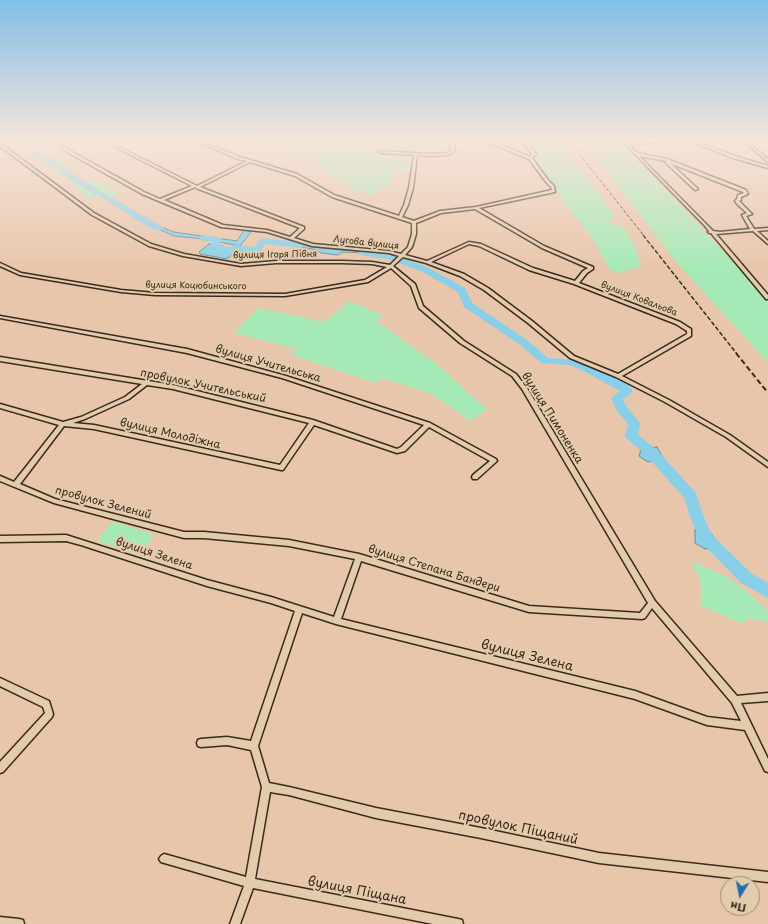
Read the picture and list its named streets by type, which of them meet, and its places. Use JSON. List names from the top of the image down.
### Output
{
  "streets": {
    "street": [
      "Лугова вулиця",
      "вулиця Ігоря Півня",
      "вулиця Коцюбинського",
      "вулиця Ковальова",
      "вулиця Учительська",
      "провулок Учительський",
      "вулиця Пимоненка",
      "вулиця Молодіжна",
      "провулок Зелений",
      "вулиця Зелена",
      "вулиця Степана Бандери",
      "провулок Піщаний",
      "вулиця Піщана"
    ]
  },
  "crossings": [
    ["вулиця Ігоря Півня", "вулиця Коцюбинського"],
    ["вулиця Ігоря Півня", "вулиця Пимоненка"],
    ["вулиця Коцюбинського", "вулиця Пимоненка"],
    ["вулиця Учительська", "провулок Учительський"],
    ["провулок Учительський", "вулиця Молодіжна"],
    ["вулиця Пимоненка", "вулиця Зелена"],
    ["вулиця Пимоненка", "вулиця Степана Бандери"],
    ["провулок Зелений", "вулиця Степана Бандери"]
  ],
  "north": "bottom"
}
